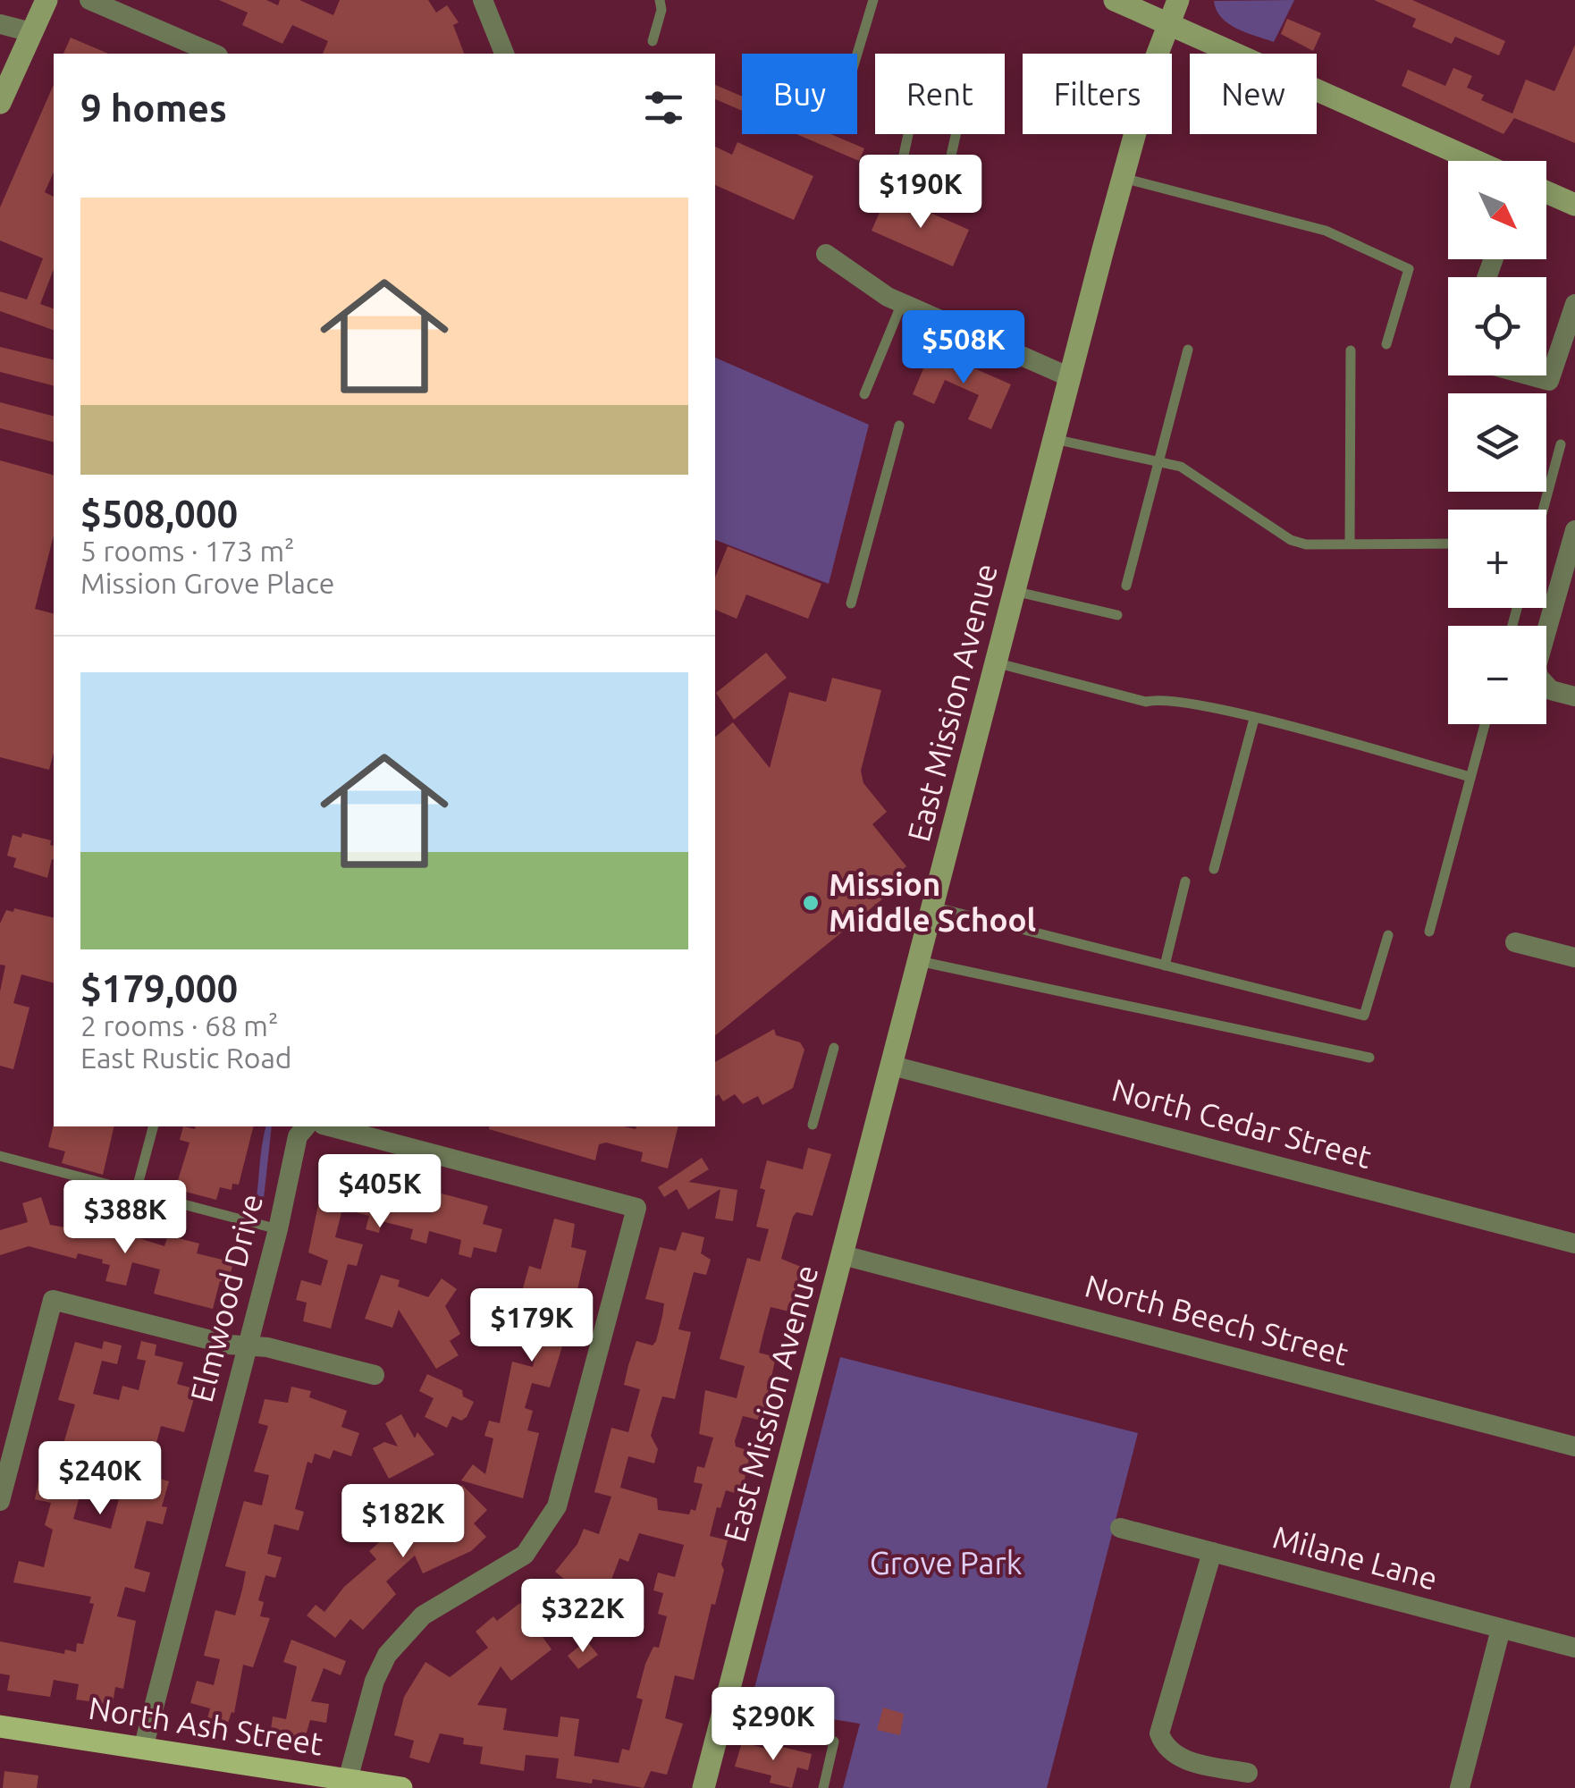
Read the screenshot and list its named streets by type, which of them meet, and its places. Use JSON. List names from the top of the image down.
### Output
{
  "streets": {
    "main road": ["East Mission Avenue", "North Ash Street"],
    "street": [
      "North Cedar Street",
      "Elmwood Drive",
      "North Beech Street",
      "Milane Lane"
    ]
  },
  "crossings": [
    ["East Mission Avenue", "North Cedar Street"],
    ["East Mission Avenue", "North Beech Street"],
    ["Elmwood Drive", "North Ash Street"]
  ],
  "parks": ["Grove Park"],
  "places": ["Mission Middle School"],
  "north": "bottom right",
  "page": {
    "chip": [
      "Buy",
      "Rent",
      "Filters",
      "New"
    ],
    "heading": "9 homes",
    "price": [
      "$190K",
      "$508K",
      "$405K",
      "$388K",
      "$179K",
      "$240K",
      "$182K",
      "$322K",
      "$290K"
    ],
    "map_buttons": ["+", "−"],
    "list": [
      {
        "name": "$508,000",
        "note": "5 rooms · 173 m² · Mission Grove Place"
      },
      {
        "name": "$179,000",
        "note": "2 rooms · 68 m² · East Rustic Road"
      }
    ]
  }
}
